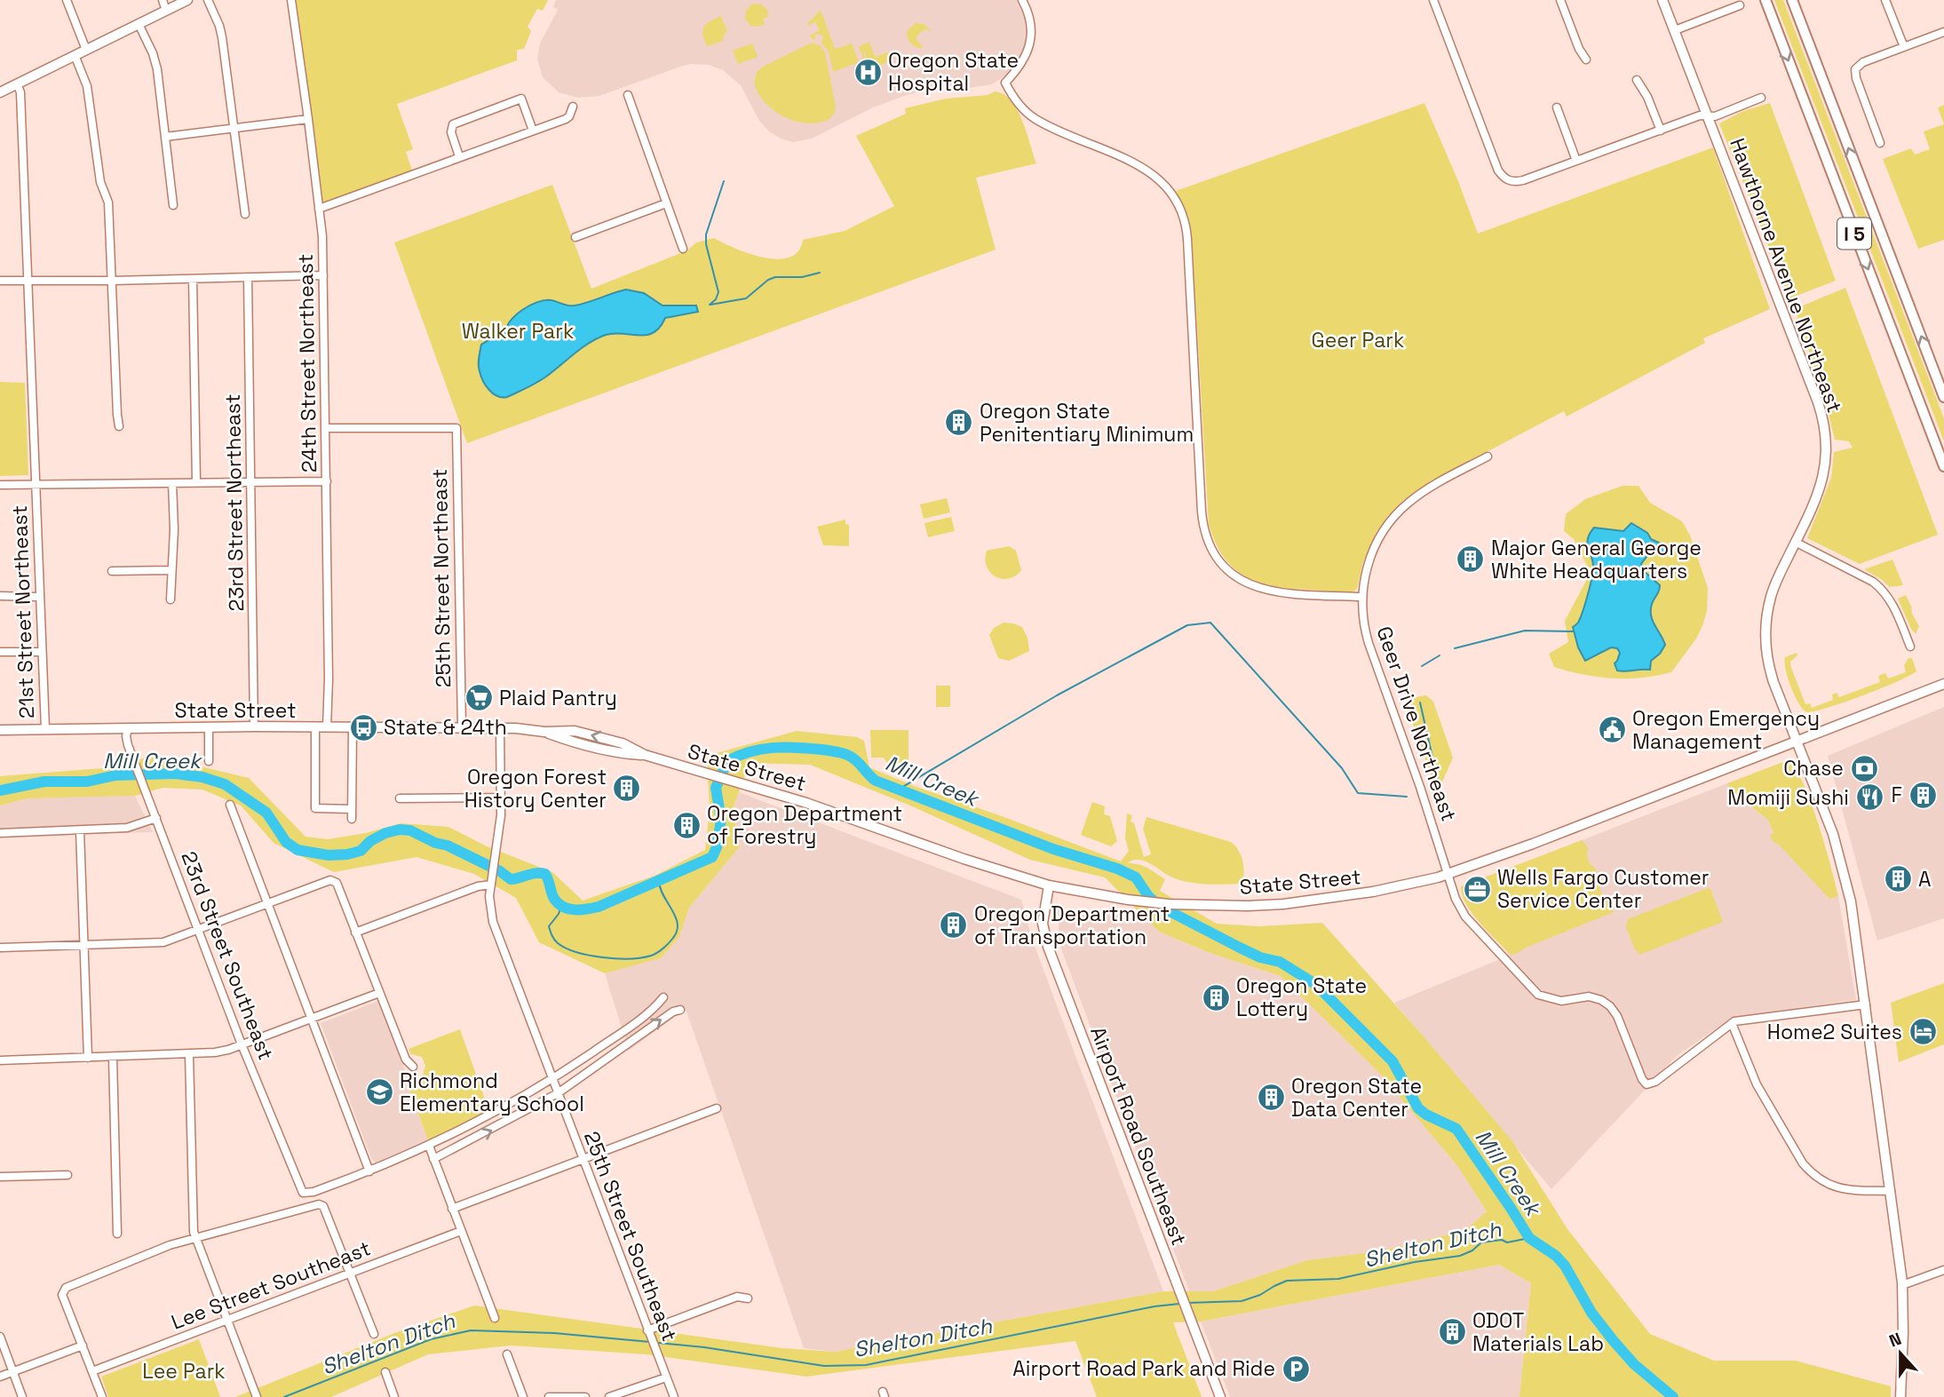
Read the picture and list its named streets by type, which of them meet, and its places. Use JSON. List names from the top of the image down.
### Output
{
  "streets": {
    "highway": ["I 5"],
    "main road": ["Hawthorne Avenue Northeast", "State Street", "Airport Road Southeast"],
    "street": [
      "24th Street Northeast",
      "23rd Street Northeast",
      "25th Street Northeast",
      "21st Street Northeast",
      "Geer Drive Northeast",
      "23rd Street Southeast",
      "25th Street Southeast",
      "Lee Street Southeast"
    ]
  },
  "crossings": [
    ["Hawthorne Avenue Northeast", "State Street"],
    ["24th Street Northeast", "25th Street Northeast"],
    ["24th Street Northeast", "State Street"],
    ["23rd Street Northeast", "State Street"],
    ["25th Street Northeast", "State Street"],
    ["21st Street Northeast", "State Street"],
    ["State Street", "Geer Drive Northeast"],
    ["State Street", "23rd Street Southeast"],
    ["State Street", "Airport Road Southeast"],
    ["State Street", "25th Street Southeast"]
  ],
  "water": ["Mill Creek", "Shelton Ditch"],
  "parks": ["Walker Park", "Geer Park", "Lee Park"],
  "places": {
    "hospital": ["Oregon State Hospital"],
    "building": [
      "Oregon State Penitentiary Minimum",
      "Major General George White Headquarters",
      "Oregon Forest History Center",
      "F",
      "Oregon Department of Forestry",
      "A",
      "Oregon Department of Transportation",
      "Oregon State Lottery",
      "Oregon State Data Center",
      "ODOT Materials Lab"
    ],
    "supermarket": ["Plaid Pantry"],
    "bus stop": ["State & 24th"],
    "public building": ["Oregon Emergency Management"],
    "bank": ["Chase"],
    "restaurant": ["Momiji Sushi"],
    "office": ["Wells Fargo Customer Service Center"],
    "hotel": ["Home2 Suites"],
    "school or university": ["Richmond Elementary School"],
    "parking": ["Airport Road Park and Ride"]
  },
  "north": "top"
}
